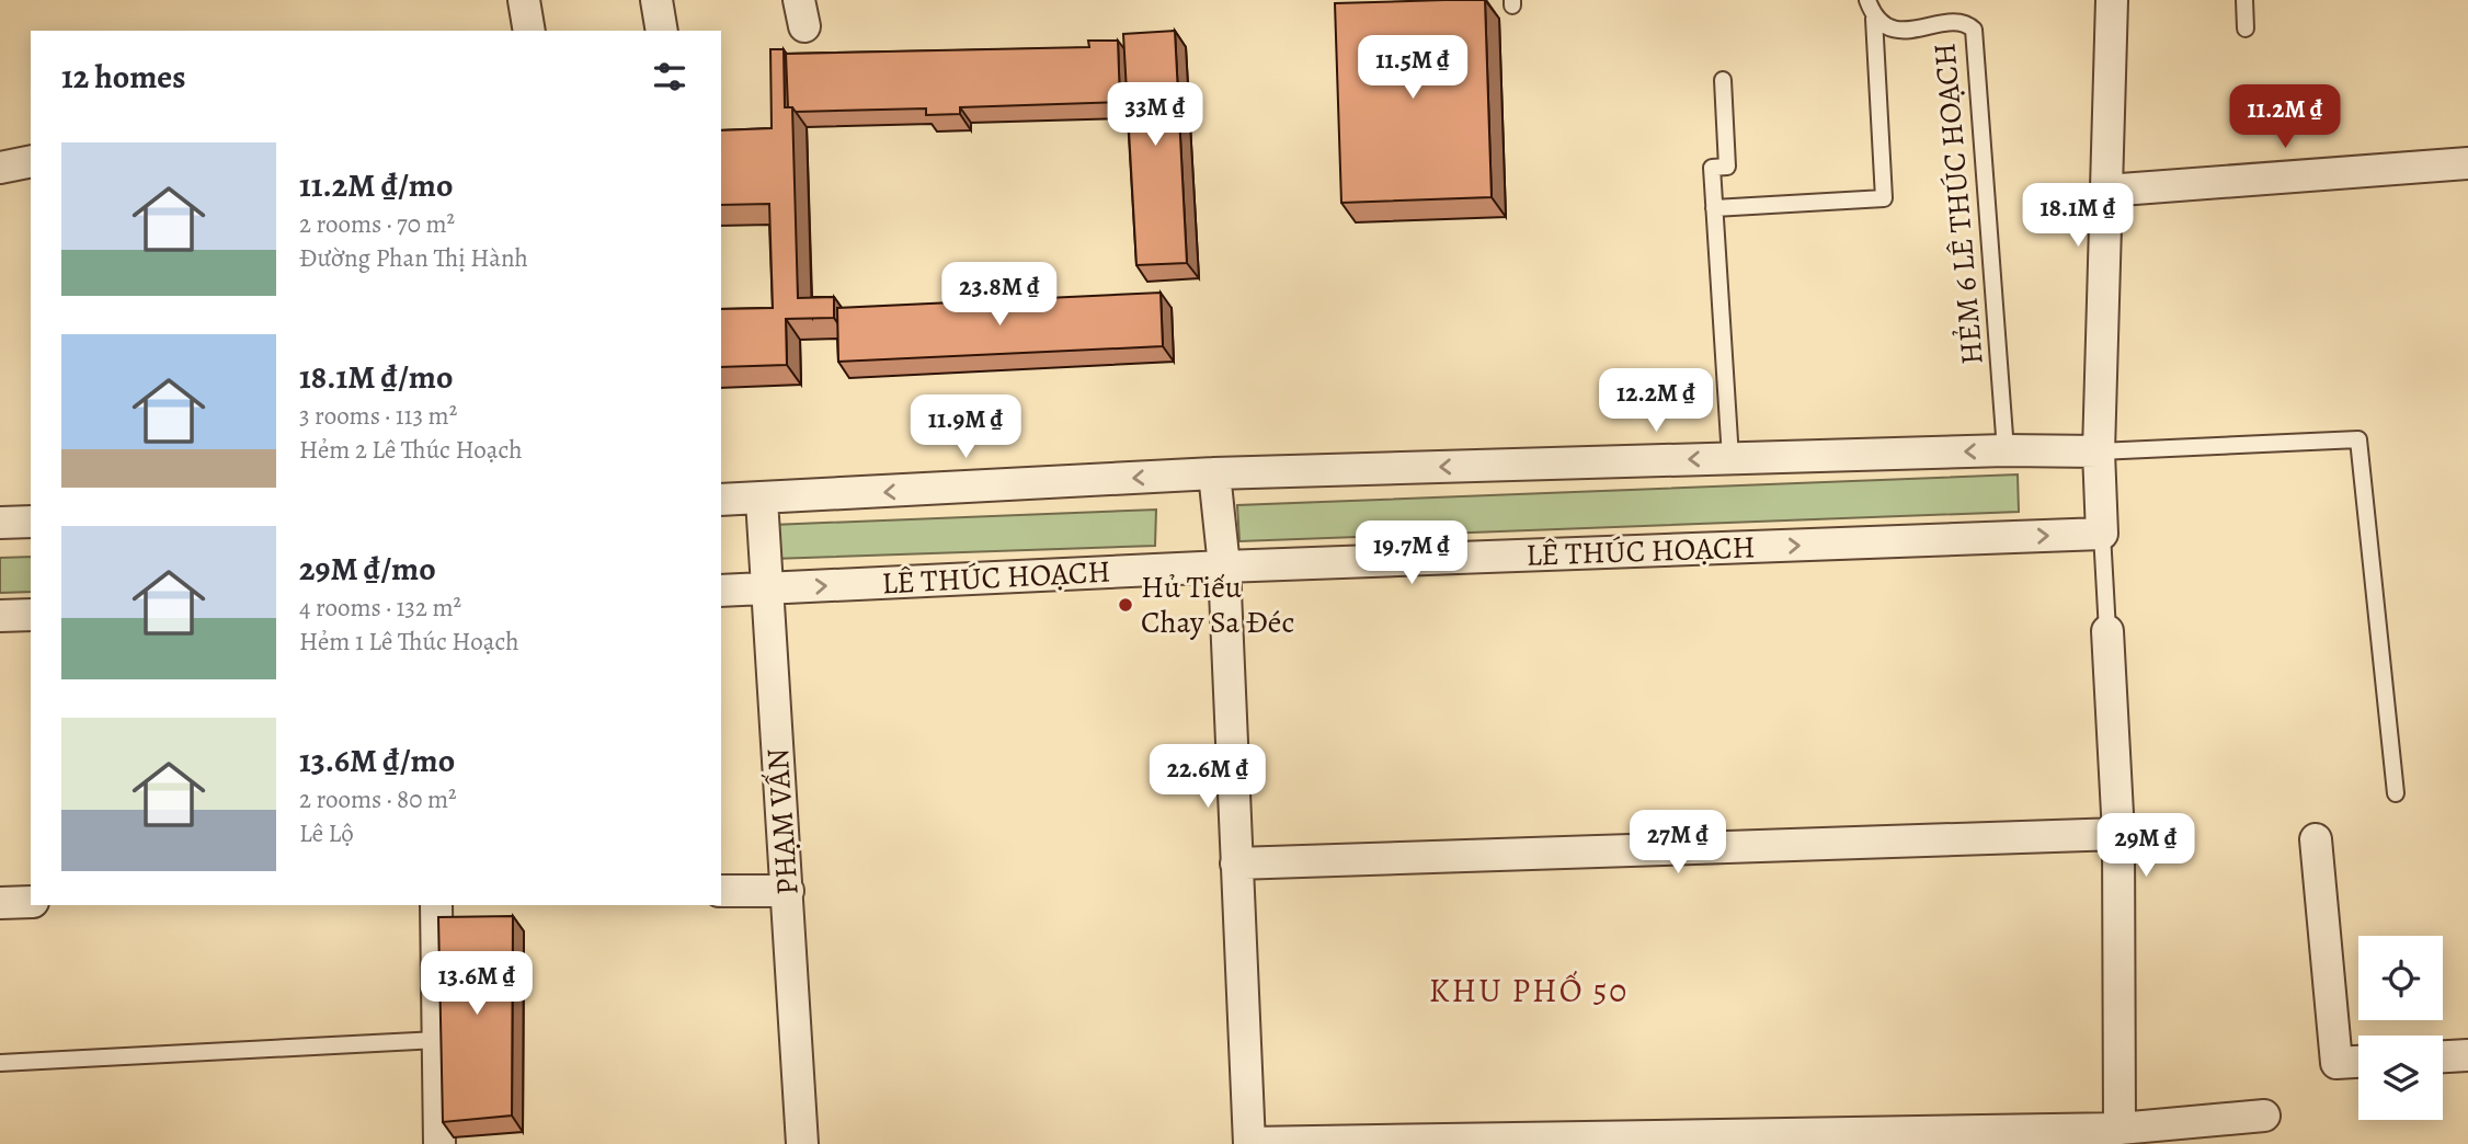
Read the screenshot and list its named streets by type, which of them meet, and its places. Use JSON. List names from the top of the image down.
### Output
{
  "streets": {
    "street": ["LÊ THÚC HOẠCH", "PHẠM VẤN"],
    "lane": ["HẺM 6 LÊ THÚC HOẠCH"]
  },
  "crossings": [
    ["LÊ THÚC HOẠCH", "PHẠM VẤN"]
  ],
  "districts": ["KHU PHỐ 50"],
  "places": ["Hủ Tiếu Chay Sa Đéc"],
  "page": {
    "heading": "12 homes",
    "price": [
      "11.5M ₫",
      "33M ₫",
      "11.2M ₫",
      "18.1M ₫",
      "23.8M ₫",
      "12.2M ₫",
      "11.9M ₫",
      "19.7M ₫",
      "22.6M ₫",
      "27M ₫",
      "29M ₫",
      "13.6M ₫"
    ],
    "list": [
      {
        "name": "11.2M ₫/mo",
        "note": "2 rooms · 70 m² · Đường Phan Thị Hành"
      },
      {
        "name": "18.1M ₫/mo",
        "note": "3 rooms · 113 m² · Hẻm 2 Lê Thúc Hoạch"
      },
      {
        "name": "29M ₫/mo",
        "note": "4 rooms · 132 m² · Hẻm 1 Lê Thúc Hoạch"
      },
      {
        "name": "13.6M ₫/mo",
        "note": "2 rooms · 80 m² · Lê Lộ"
      }
    ]
  }
}
